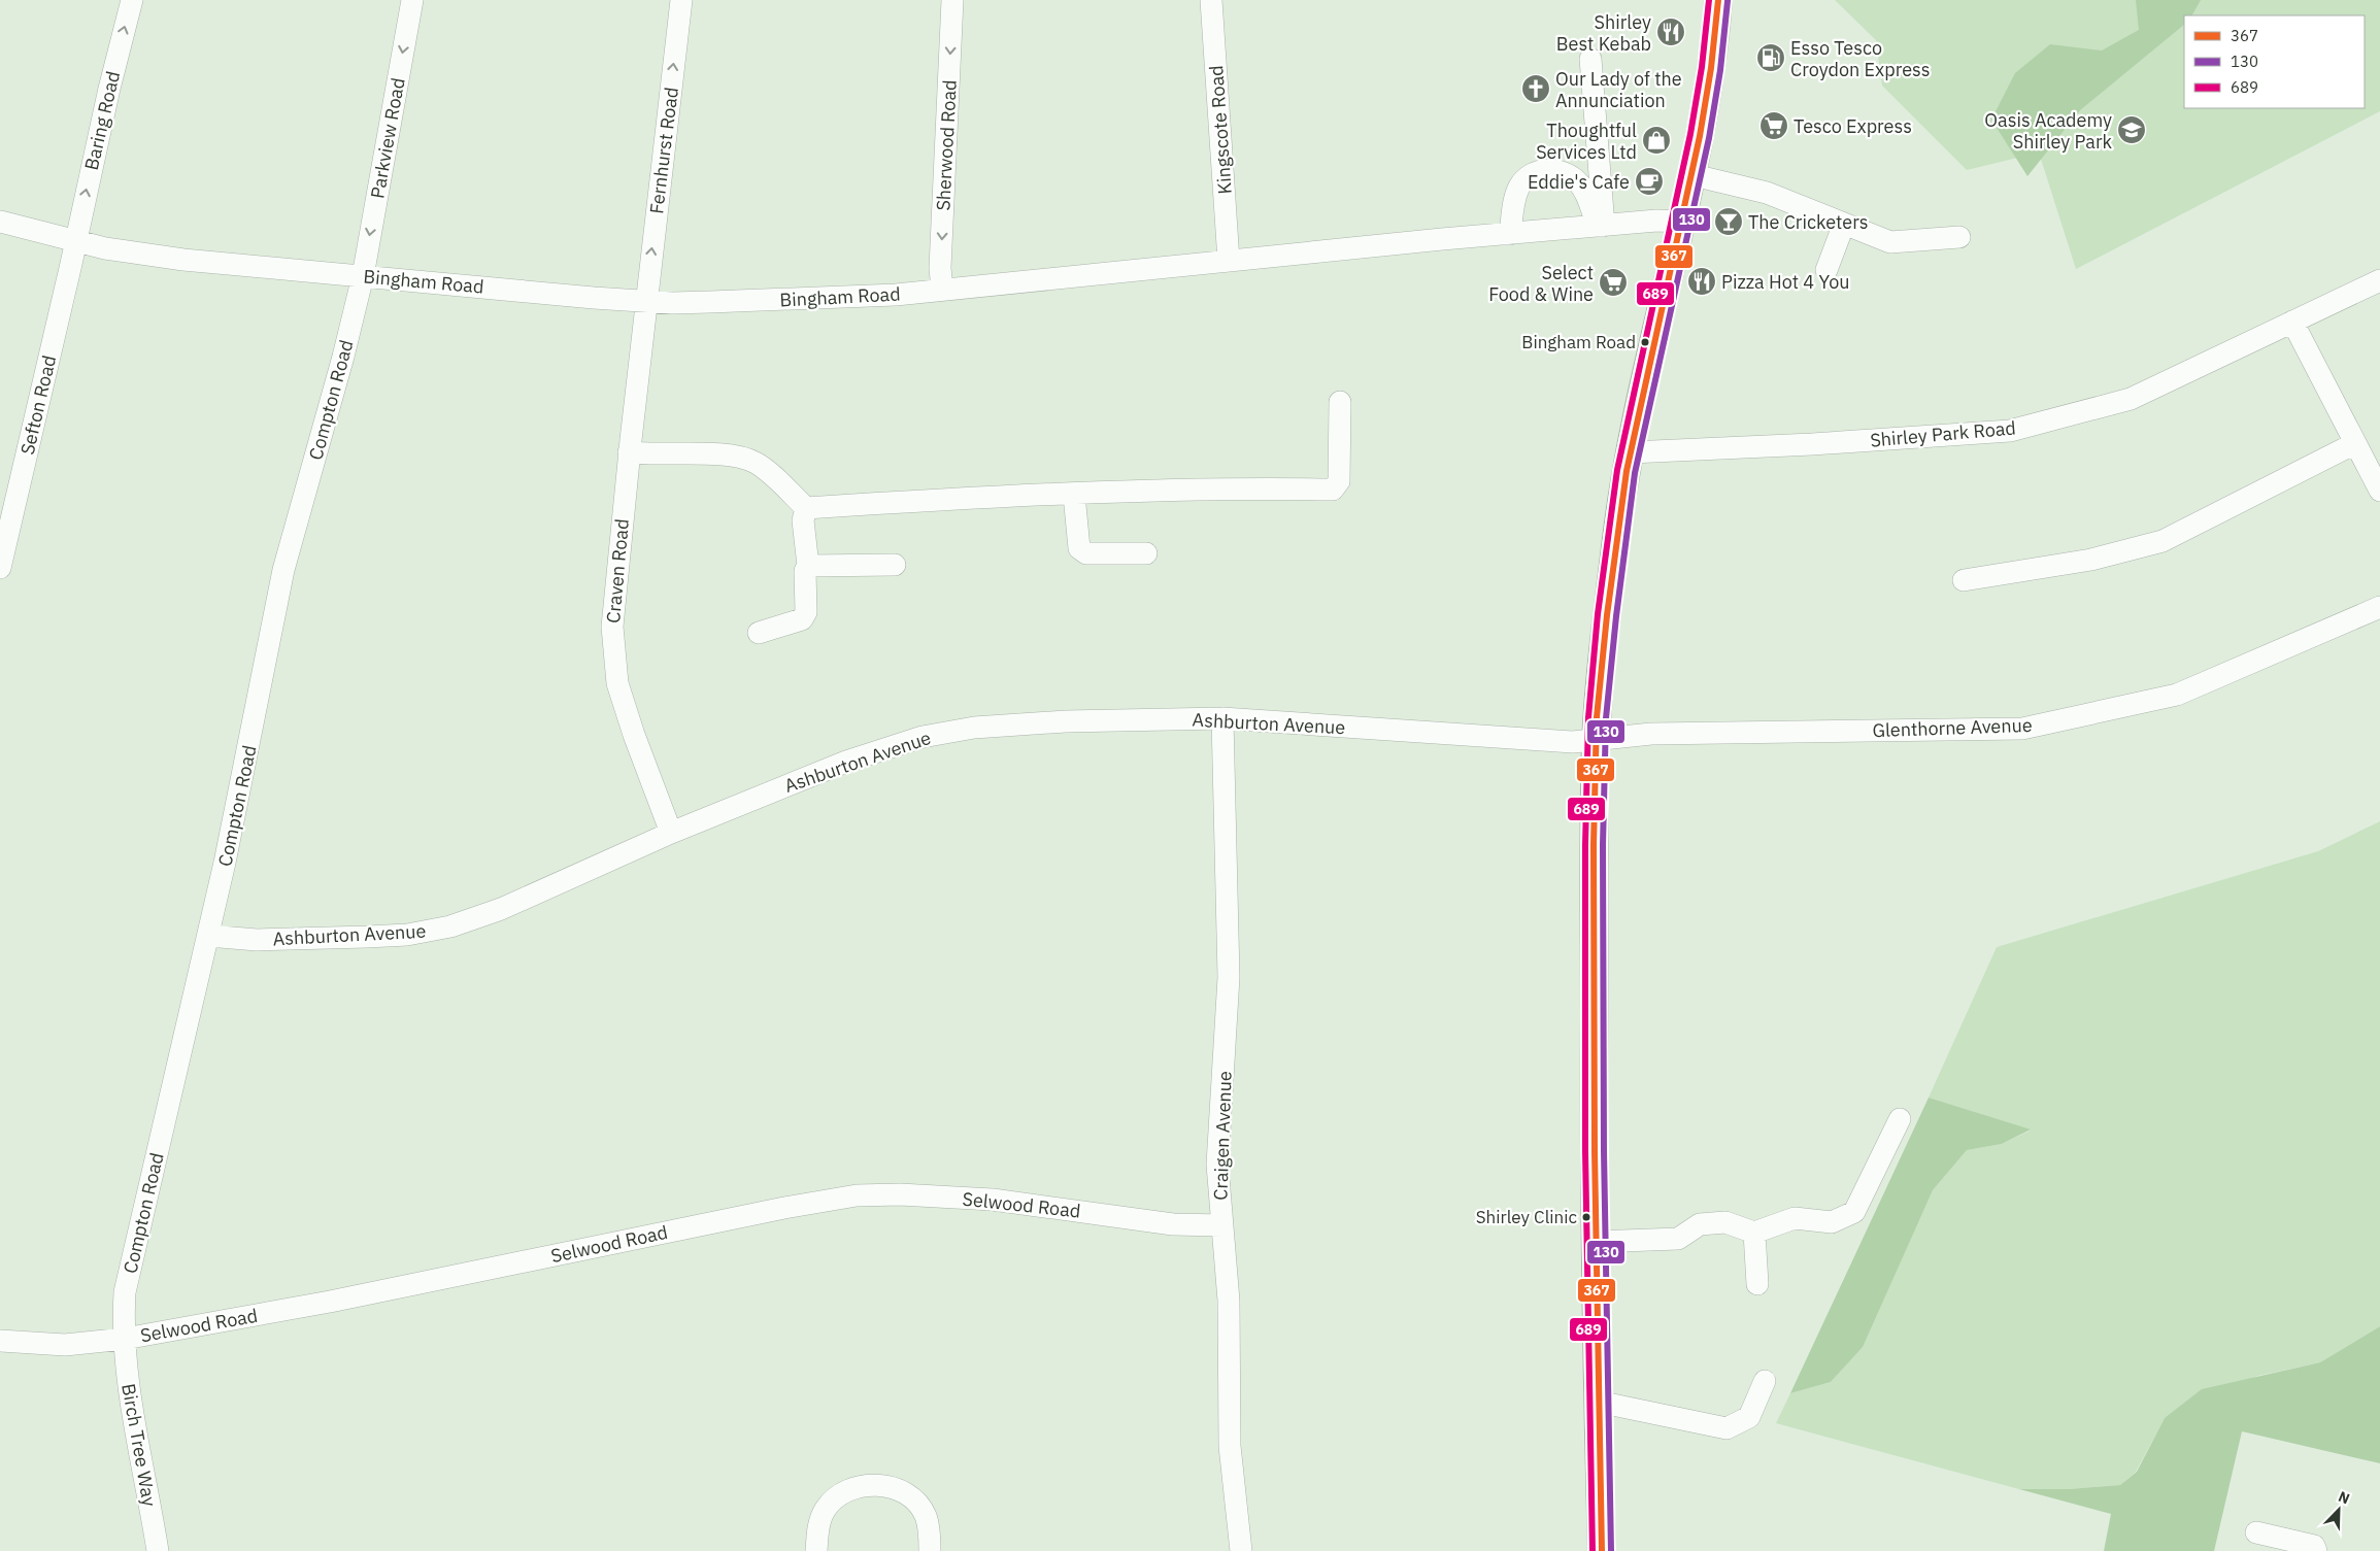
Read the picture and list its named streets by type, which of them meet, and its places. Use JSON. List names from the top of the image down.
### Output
{
  "streets": {
    "street": [
      "Baring Road",
      "Kingscote Road",
      "Parkview Road",
      "Sherwood Road",
      "Fernhurst Road",
      "Bingham Road",
      "Compton Road",
      "Sefton Road",
      "Shirley Park Road",
      "Craven Road",
      "Ashburton Avenue",
      "Glenthorne Avenue",
      "Craigen Avenue",
      "Selwood Road",
      "Birch Tree Way"
    ]
  },
  "crossings": [
    ["Baring Road", "Bingham Road"],
    ["Baring Road", "Sefton Road"],
    ["Kingscote Road", "Bingham Road"],
    ["Parkview Road", "Bingham Road"],
    ["Parkview Road", "Compton Road"],
    ["Sherwood Road", "Bingham Road"],
    ["Fernhurst Road", "Bingham Road"],
    ["Fernhurst Road", "Craven Road"],
    ["Bingham Road", "Compton Road"],
    ["Bingham Road", "Sefton Road"],
    ["Bingham Road", "Craven Road"],
    ["Compton Road", "Ashburton Avenue"],
    ["Compton Road", "Selwood Road"],
    ["Compton Road", "Birch Tree Way"],
    ["Craven Road", "Ashburton Avenue"],
    ["Ashburton Avenue", "Glenthorne Avenue"],
    ["Ashburton Avenue", "Craigen Avenue"],
    ["Craigen Avenue", "Selwood Road"],
    ["Selwood Road", "Birch Tree Way"]
  ],
  "one_way": [
    "Baring Road",
    "Parkview Road",
    "Sherwood Road",
    "Fernhurst Road"
  ],
  "places": {
    "restaurant": ["Shirley Best Kebab", "Pizza Hot 4 You"],
    "fuel station": ["Esso Tesco Croydon Express"],
    "church": ["Our Lady of the Annunciation"],
    "supermarket": ["Tesco Express", "Select Food & Wine"],
    "school or university": ["Oasis Academy Shirley Park"],
    "shop": ["Thoughtful Services Ltd"],
    "cafe": ["Eddie's Cafe"],
    "bar": ["The Cricketers"],
    "other": ["Bingham Road", "Shirley Clinic"]
  },
  "lines": ["transit line 367", "transit line 689", "transit line 130"],
  "legend": ["367", "130", "689"],
  "north": "top right"
}
